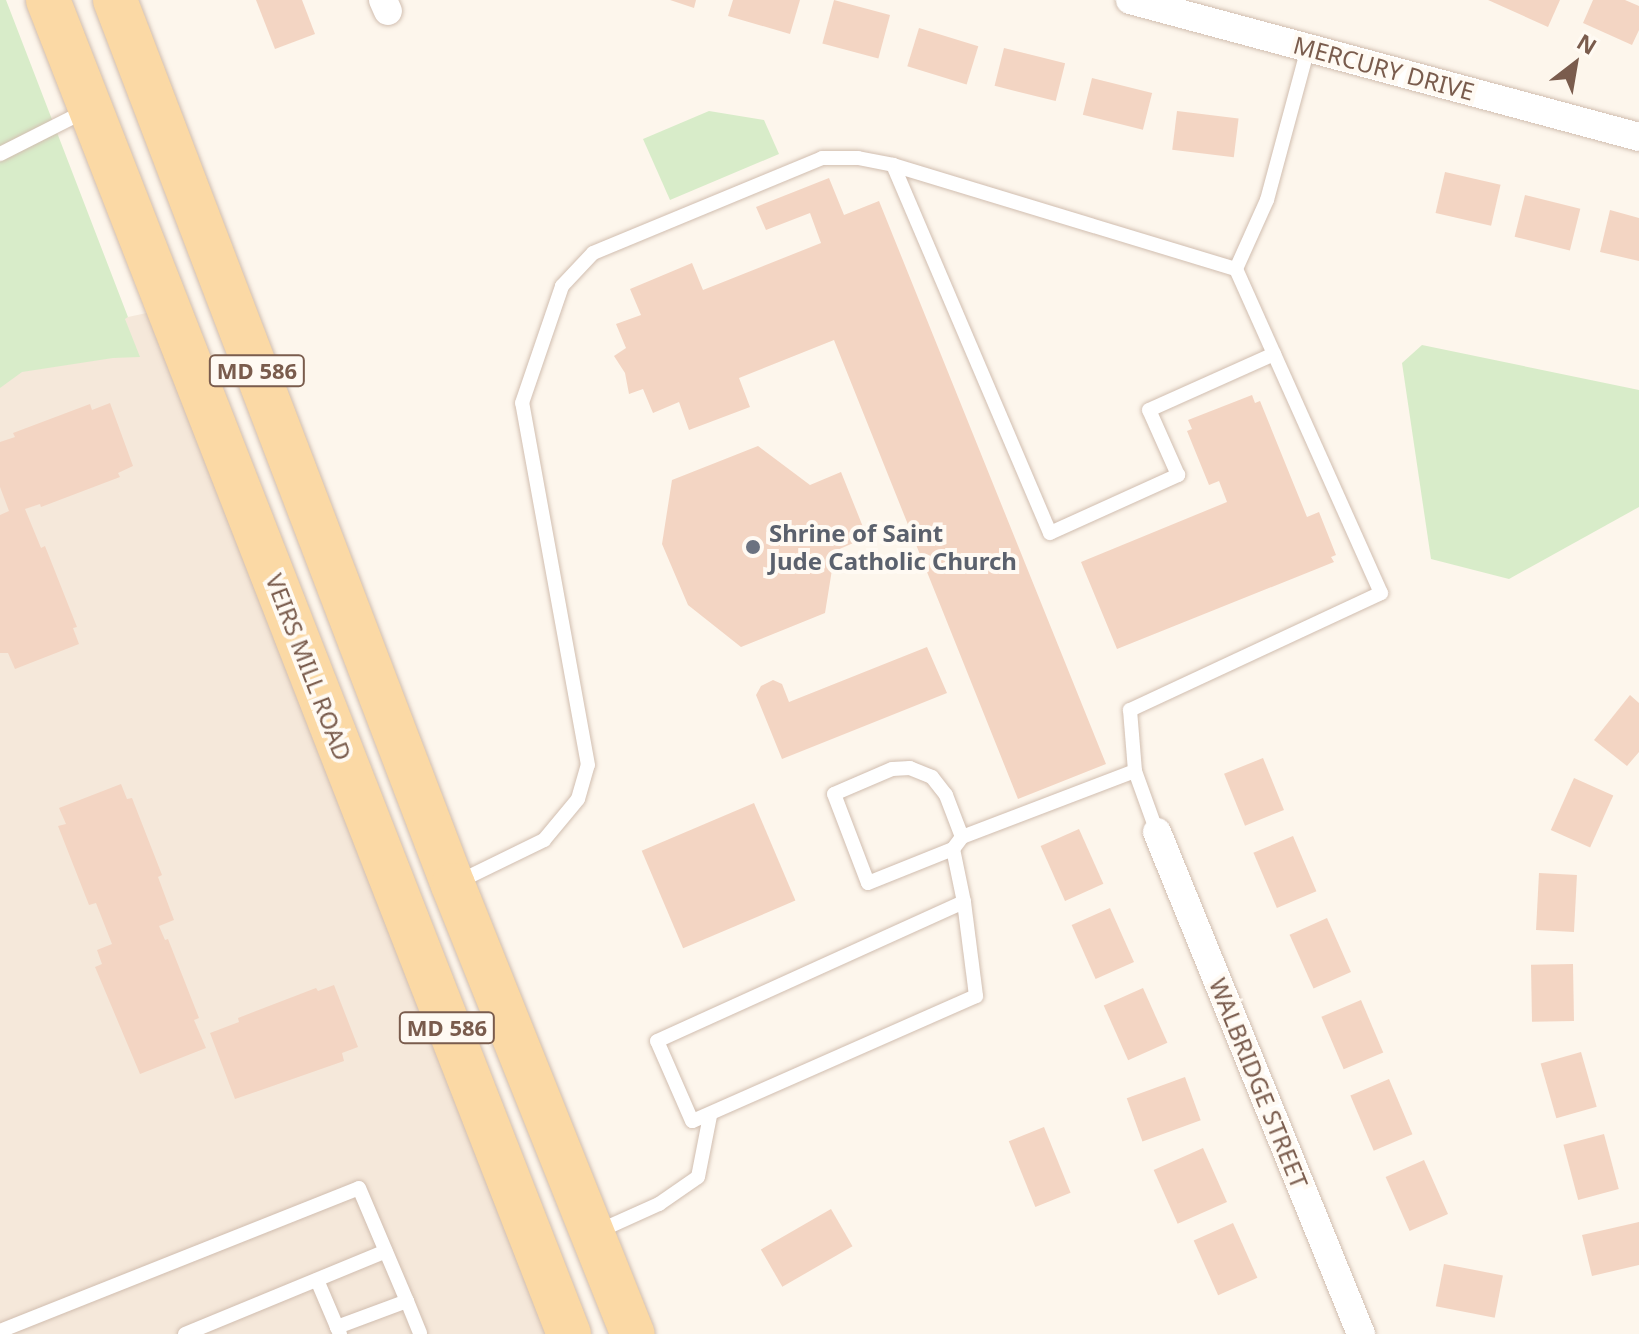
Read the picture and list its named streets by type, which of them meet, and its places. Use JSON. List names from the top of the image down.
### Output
{
  "streets": {
    "main road": ["MD 586", "VEIRS MILL ROAD"],
    "street": ["MERCURY DRIVE", "WALBRIDGE STREET"]
  },
  "places": ["Shrine of Saint Jude Catholic Church"],
  "north": "top right"
}
